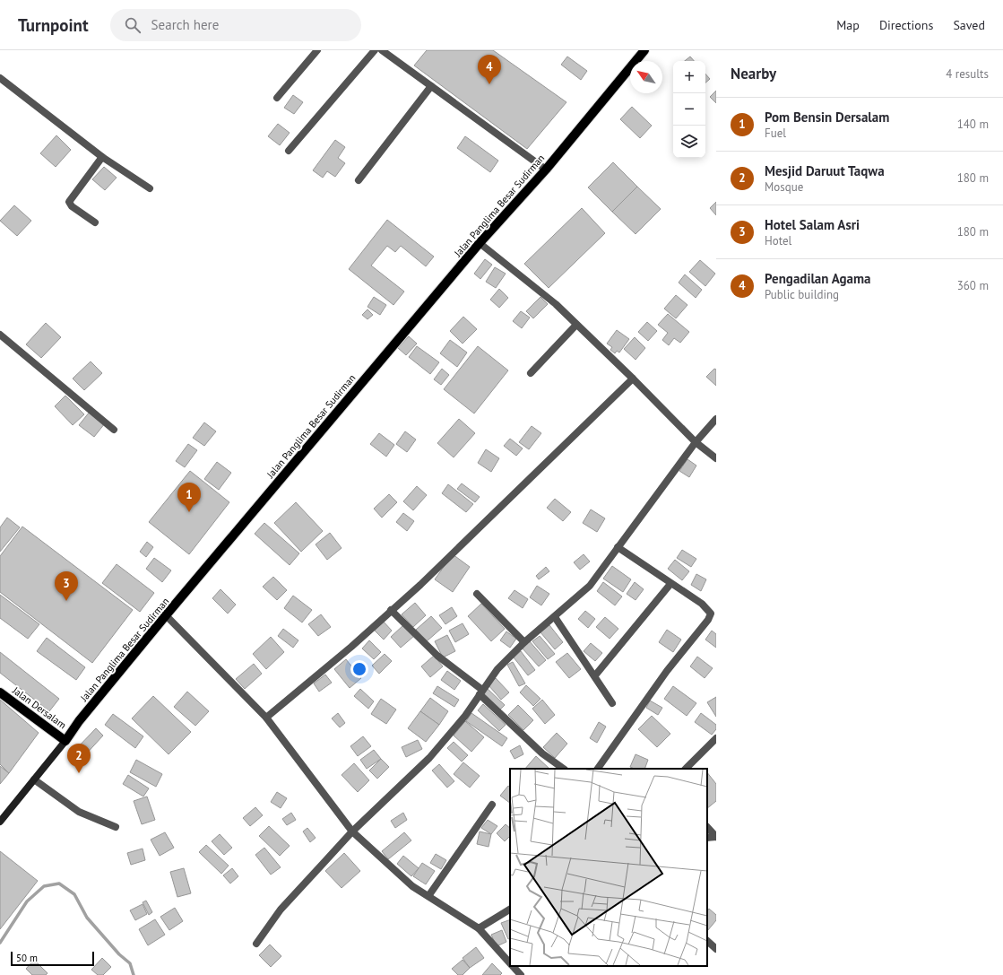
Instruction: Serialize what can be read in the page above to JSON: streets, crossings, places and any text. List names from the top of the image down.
{
  "streets": {
    "main road": ["Jalan Panglima Besar Sudirman", "Jalan Dersalam"]
  },
  "crossings": [
    ["Jalan Panglima Besar Sudirman", "Jalan Dersalam"]
  ],
  "scale_bar": "50 m",
  "north": "top left",
  "page": {
    "header": "Turnpoint",
    "search": "Search here",
    "nav": ["Map", "Directions", "Saved"],
    "heading": ["Nearby", "4 results"],
    "pins": [
      "4",
      "1",
      "3",
      "2"
    ],
    "map_buttons": ["+", "−"],
    "list": [
      {
        "mark": "1",
        "name": "Pom Bensin Dersalam",
        "note": "Fuel",
        "value": "140 m"
      },
      {
        "mark": "2",
        "name": "Mesjid Daruut Taqwa",
        "note": "Mosque",
        "value": "180 m"
      },
      {
        "mark": "3",
        "name": "Hotel Salam Asri",
        "note": "Hotel",
        "value": "180 m"
      },
      {
        "mark": "4",
        "name": "Pengadilan Agama",
        "note": "Public building",
        "value": "360 m"
      }
    ],
    "scale": "50 m"
  }
}
